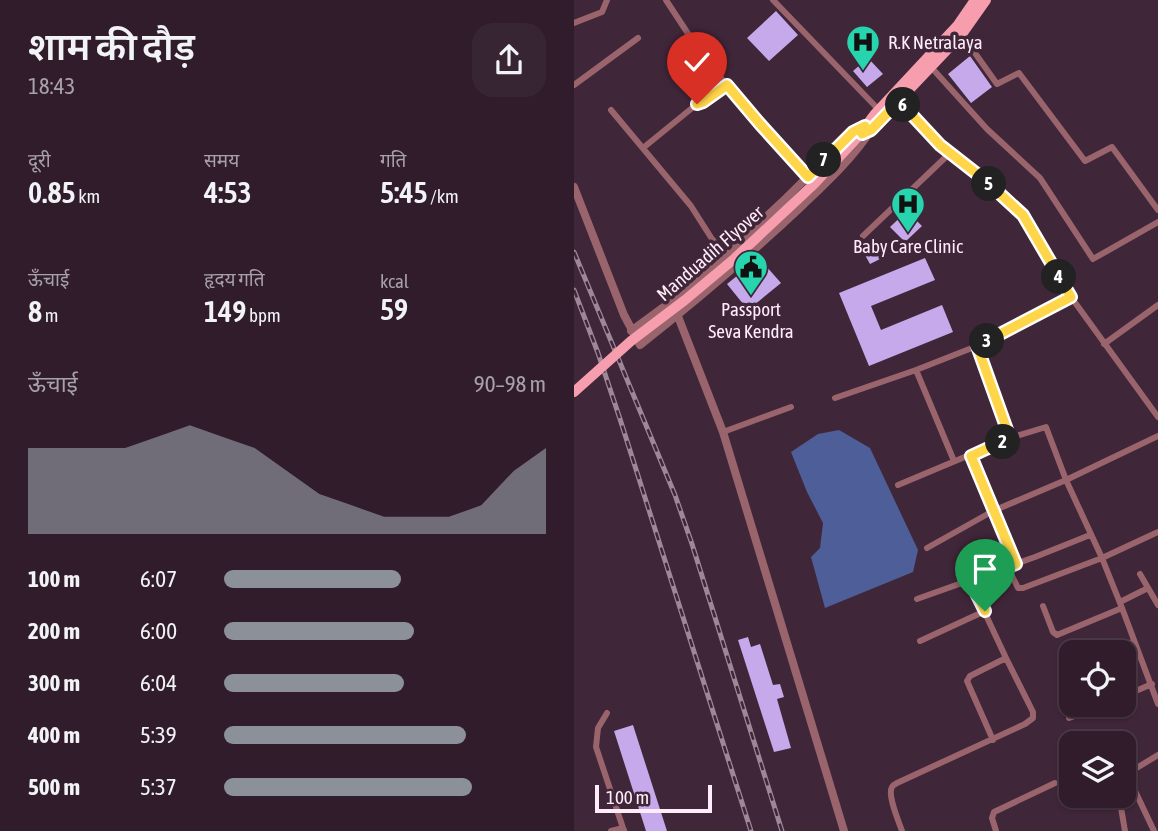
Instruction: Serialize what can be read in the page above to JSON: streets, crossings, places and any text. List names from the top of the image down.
{
  "streets": {
    "main road": ["Manduadih Flyover"]
  },
  "places": {
    "hospital": ["R.K Netralaya", "Baby Care Clinic"],
    "public building": ["Passport Seva Kendra"]
  },
  "scale_bar": "100 m",
  "page": {
    "heading": ["शाम की दौड़", "18:43"],
    "pins": [
      "6",
      "7",
      "5",
      "4",
      "3",
      "2"
    ],
    "stats": [
      ["दूरी", "0.85 km"],
      ["समय", "4:53"],
      ["गति", "5:45 /km"],
      ["ऊँचाई", "8 m"],
      ["हृदय गति", "149 bpm"],
      ["kcal", "59"]
    ],
    "chart": ["ऊँचाई", "90–98 m"],
    "list": [
      {
        "name": "100 m",
        "note": "6:07"
      },
      {
        "name": "200 m",
        "note": "6:00"
      },
      {
        "name": "300 m",
        "note": "6:04"
      },
      {
        "name": "400 m",
        "note": "5:39"
      },
      {
        "name": "500 m",
        "note": "5:37"
      }
    ],
    "scale": "100 m"
  }
}
